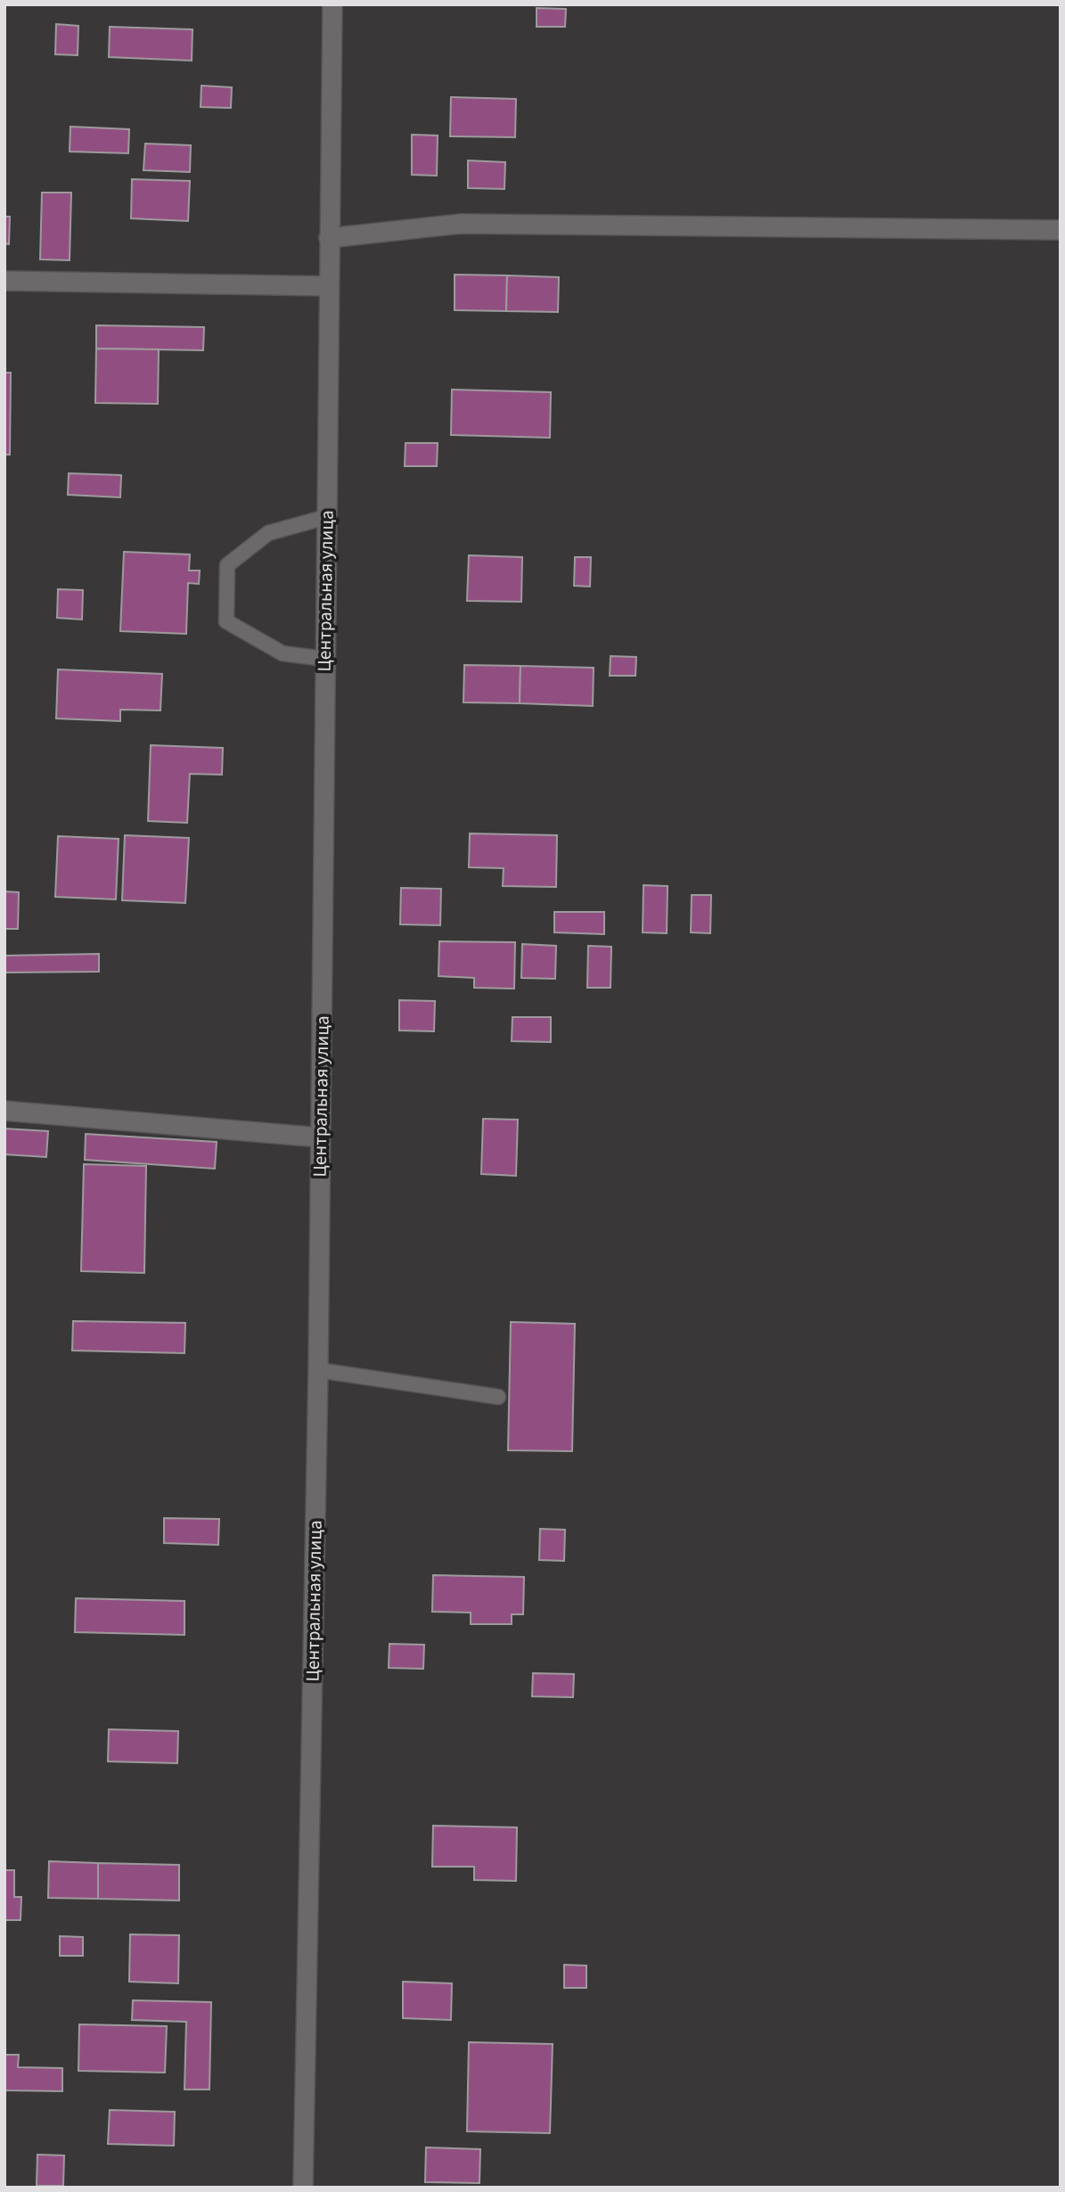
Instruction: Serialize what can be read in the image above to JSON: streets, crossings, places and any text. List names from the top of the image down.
{
  "streets": {
    "street": ["Центральная улица"]
  }
}
